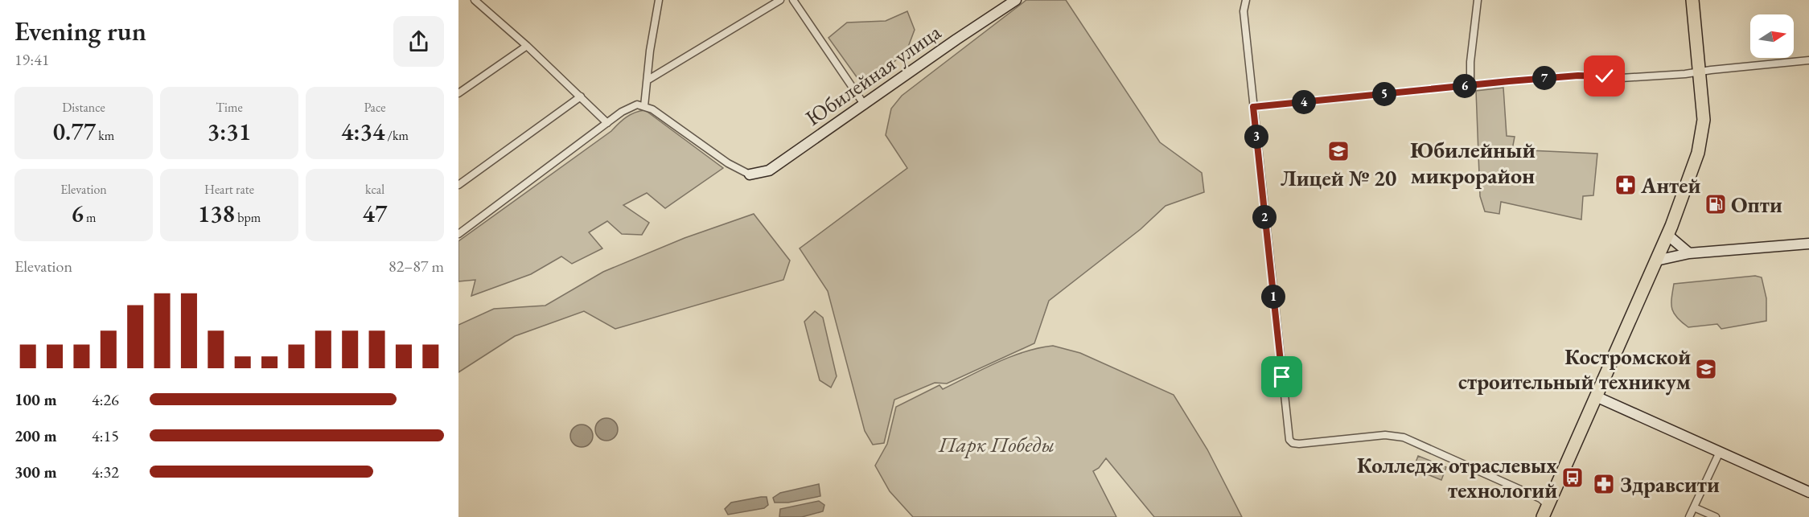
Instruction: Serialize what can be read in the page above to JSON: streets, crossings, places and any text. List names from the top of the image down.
{
  "streets": {
    "street": ["Юбилейная улица"]
  },
  "districts": ["Юбилейный микрорайон"],
  "parks": ["Парк Победы"],
  "places": {
    "school or university": ["Лицей № 20", "Костромской строительный техникум"],
    "pharmacy": ["Антей", "Здравсити"],
    "fuel station": ["Опти"],
    "bus stop": ["Колледж отраслевых технологий"]
  },
  "north": "right",
  "page": {
    "heading": ["Evening run", "19:41"],
    "pins": [
      "7",
      "6",
      "5",
      "4",
      "3",
      "2",
      "1"
    ],
    "stats": [
      ["Distance", "0.77 km"],
      ["Time", "3:31"],
      ["Pace", "4:34 /km"],
      ["Elevation", "6 m"],
      ["Heart rate", "138 bpm"],
      ["kcal", "47"]
    ],
    "chart": ["Elevation", "82–87 m"],
    "list": [
      {
        "name": "100 m",
        "note": "4:26"
      },
      {
        "name": "200 m",
        "note": "4:15"
      },
      {
        "name": "300 m",
        "note": "4:32"
      }
    ]
  }
}
